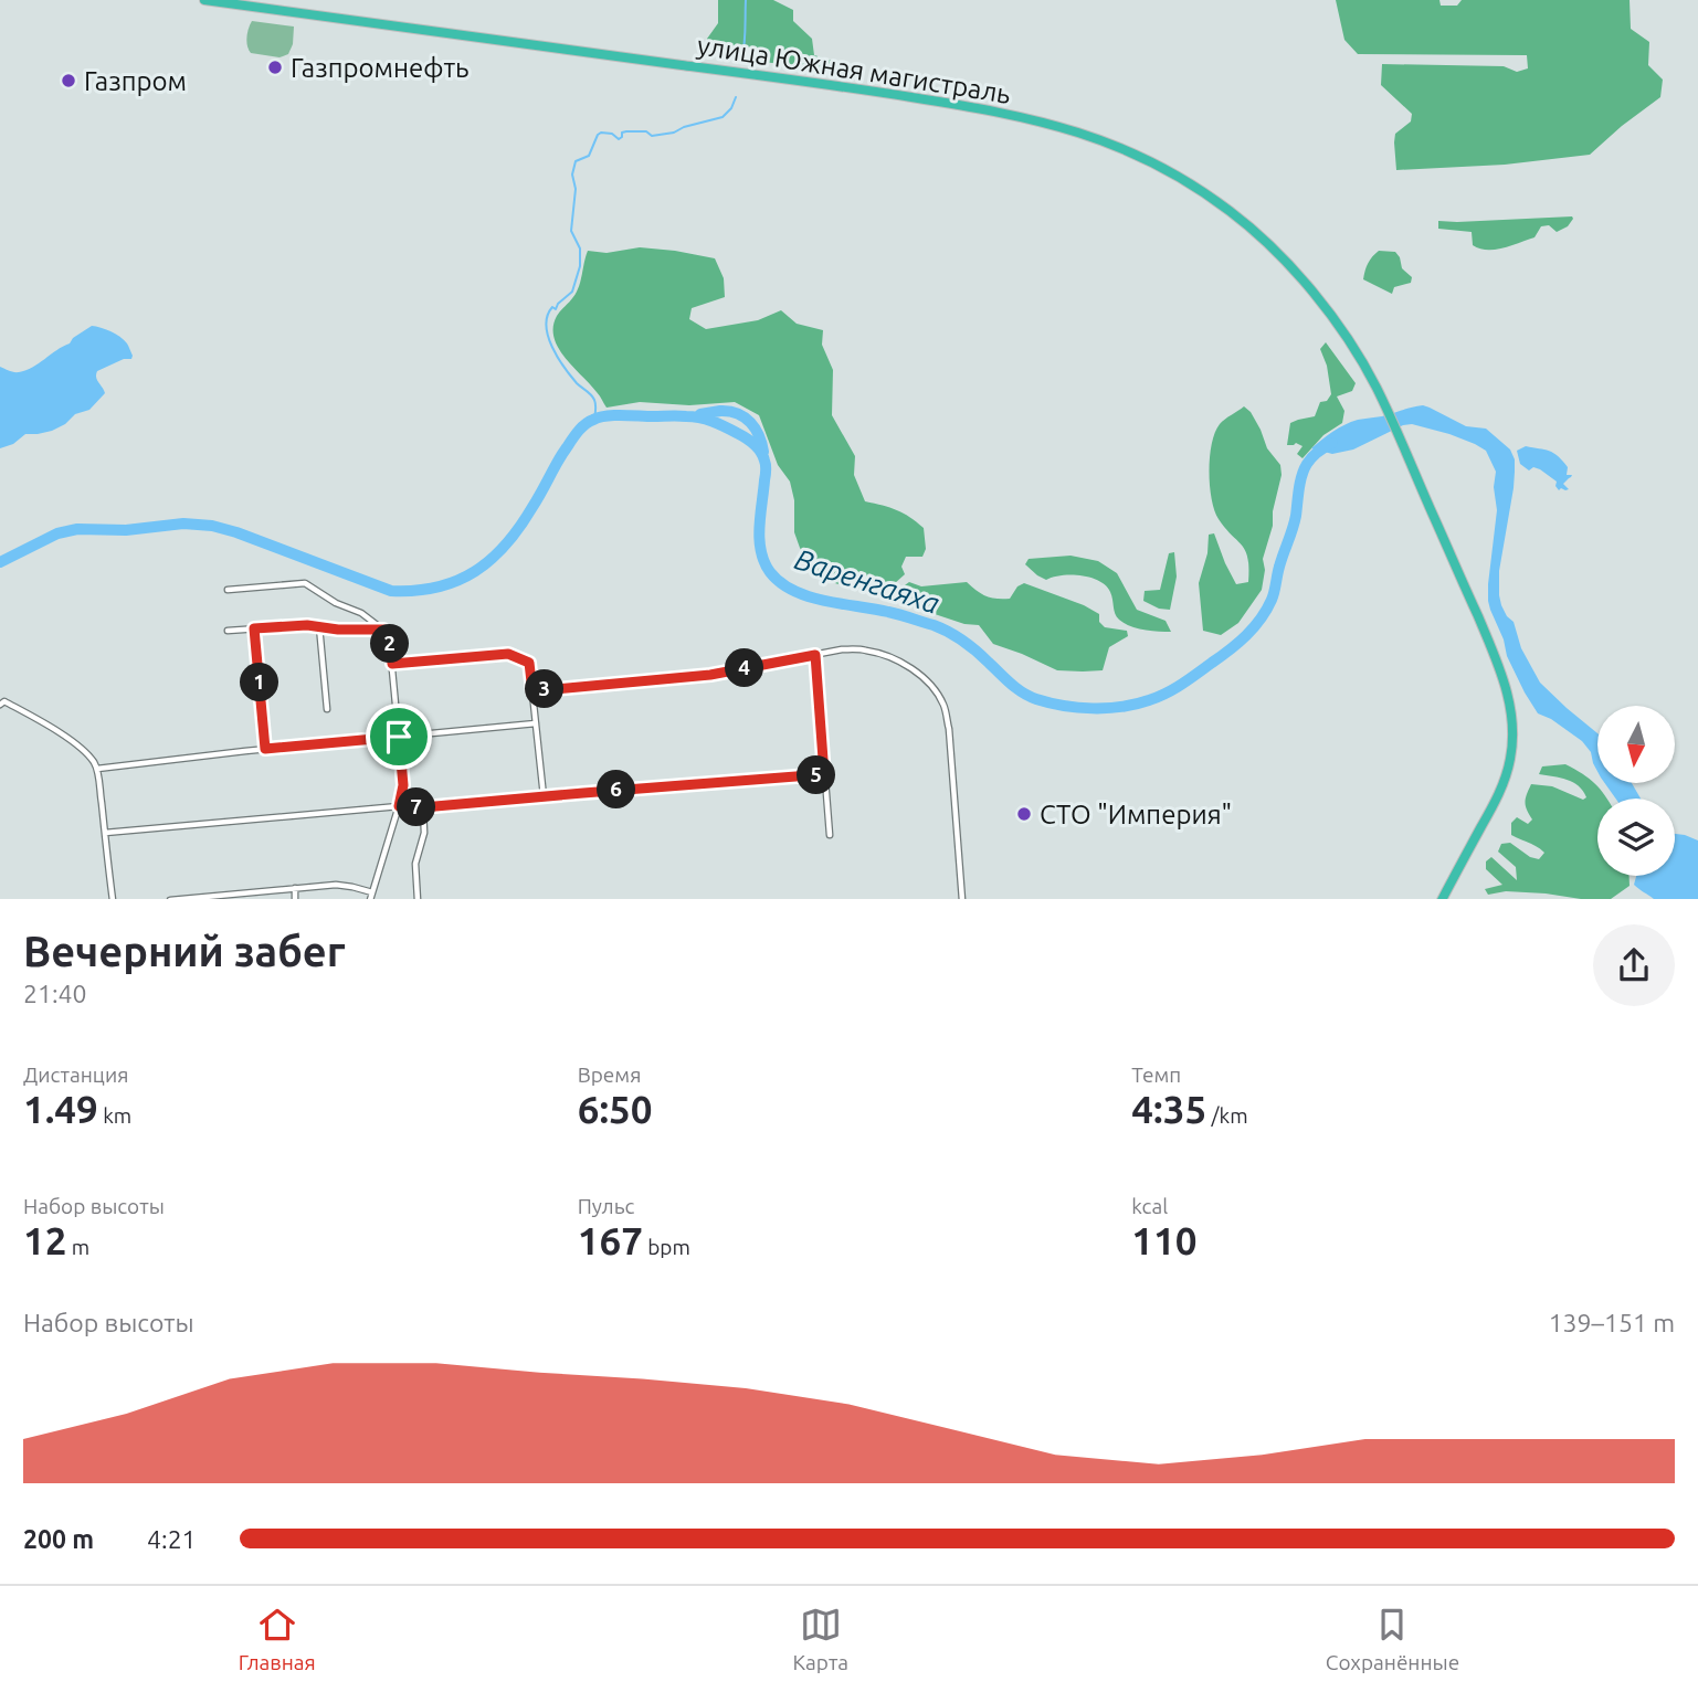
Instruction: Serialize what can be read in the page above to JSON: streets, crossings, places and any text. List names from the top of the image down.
{
  "streets": {
    "highway": ["улица Южная магистраль"]
  },
  "water": ["Варенгаяха"],
  "places": ["Газпромнефть", "Газпром", "СТО \"Империя\""],
  "north": "bottom",
  "page": {
    "pins": [
      "2",
      "4",
      "1",
      "3",
      "5",
      "6",
      "7"
    ],
    "heading": ["Вечерний забег", "21:40"],
    "stats": [
      ["Дистанция", "1.49 km"],
      ["Время", "6:50"],
      ["Темп", "4:35 /km"],
      ["Набор высоты", "12 m"],
      ["Пульс", "167 bpm"],
      ["kcal", "110"]
    ],
    "chart": ["Набор высоты", "139–151 m"],
    "list": [
      {
        "name": "200 m",
        "note": "4:21"
      }
    ],
    "tabs": ["Главная", "Карта", "Сохранённые"]
  }
}
